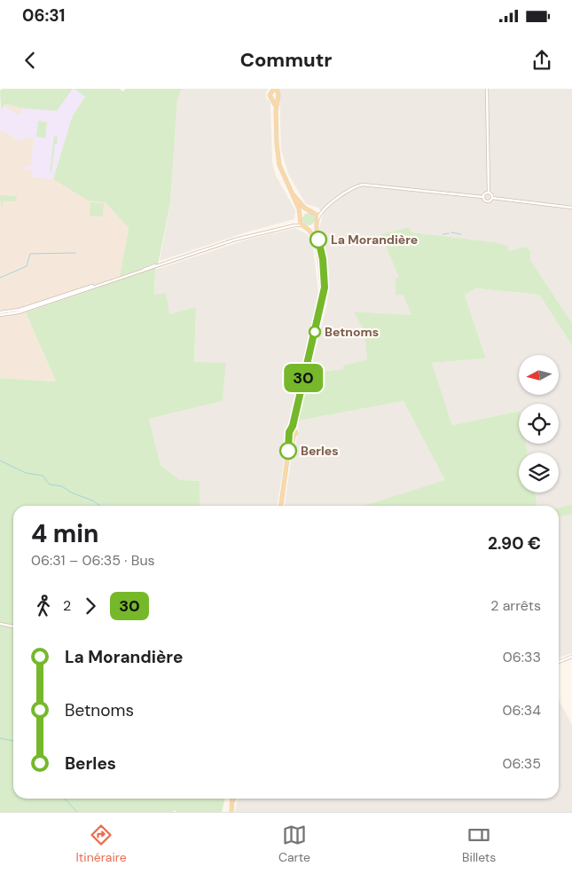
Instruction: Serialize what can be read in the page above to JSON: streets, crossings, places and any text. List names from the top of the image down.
{
  "places": ["La Morandière", "Betnoms", "Berles"],
  "lines": ["bus line 30"],
  "north": "left",
  "page": {
    "status": "06:31",
    "header": "Commutr",
    "on_map": "30",
    "heading": ["4 min", "06:31 – 06:35 · Bus", "2.90 €"],
    "legs": ["2", "30", "2 arrêts"],
    "list": [
      {
        "name": "La Morandière",
        "value": "06:33"
      },
      {
        "name": "Betnoms",
        "value": "06:34"
      },
      {
        "name": "Berles",
        "value": "06:35"
      }
    ],
    "tabs": ["Itinéraire", "Carte", "Billets"]
  }
}
